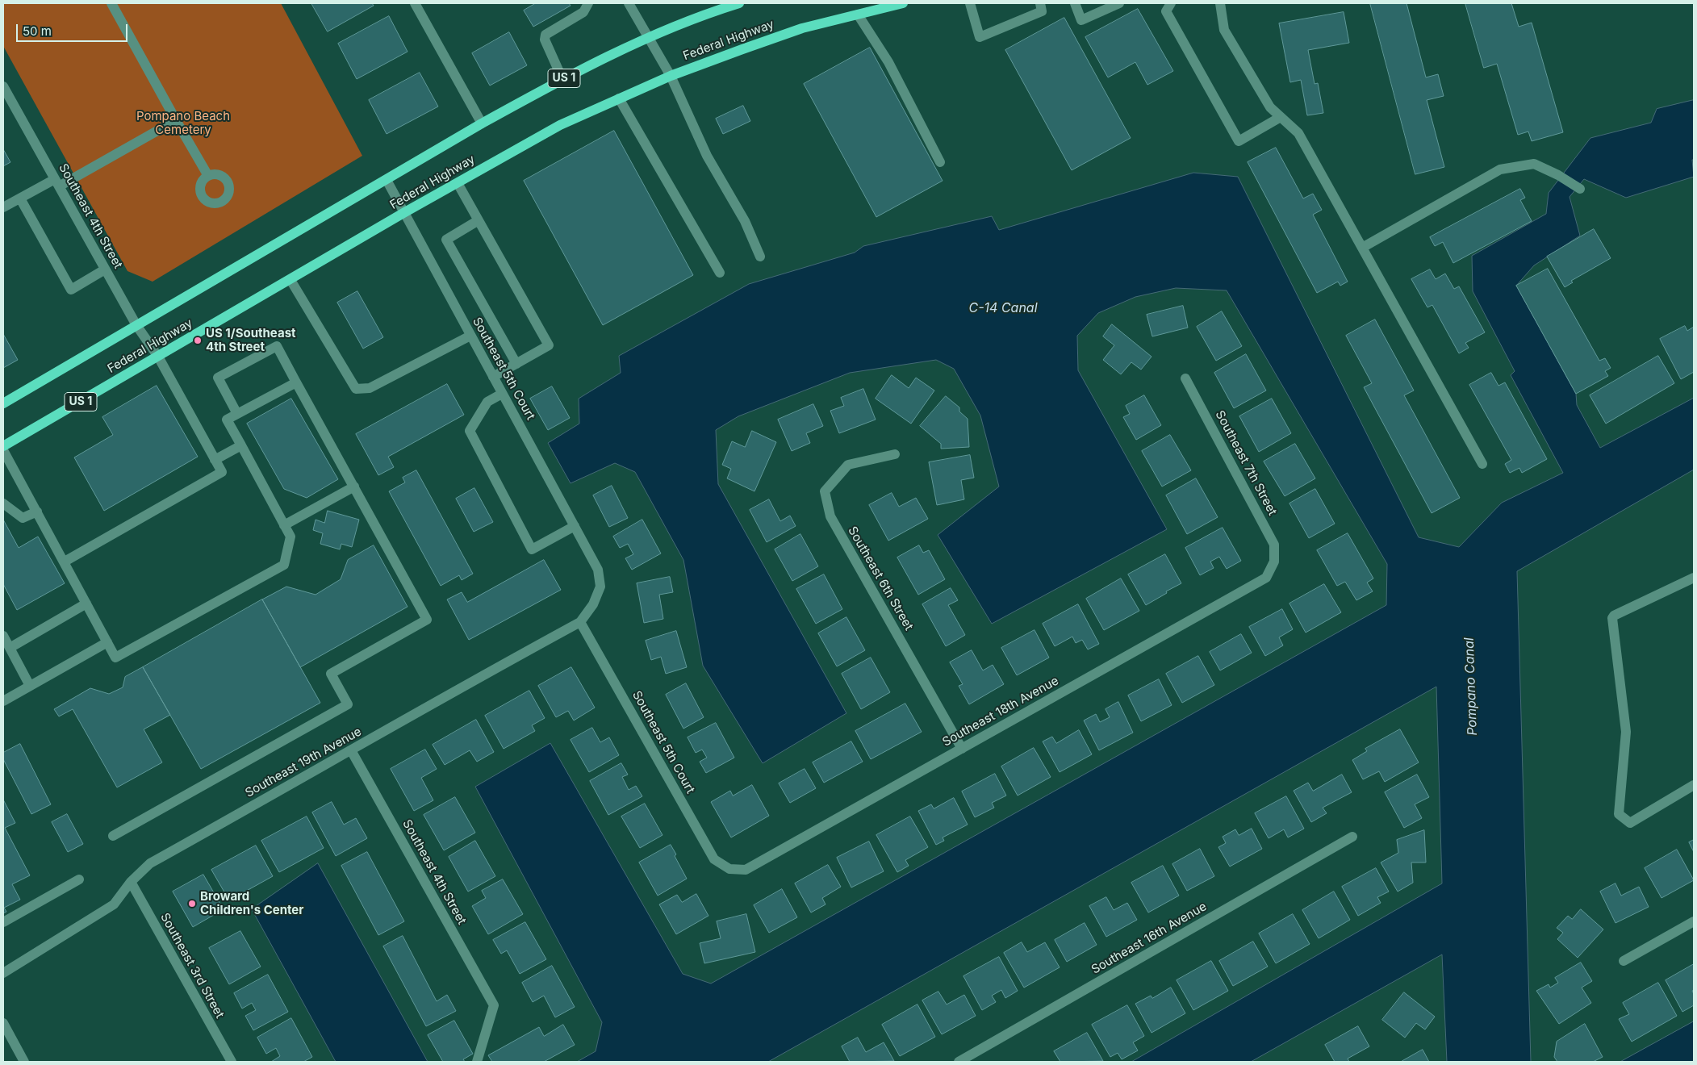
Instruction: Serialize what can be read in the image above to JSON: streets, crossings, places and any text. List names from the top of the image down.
{
  "streets": {
    "main road": ["Federal Highway", "US 1"],
    "street": [
      "Southeast 4th Street",
      "Southeast 5th Court",
      "Southeast 7th Street",
      "Southeast 6th Street",
      "Southeast 18th Avenue",
      "Southeast 19th Avenue",
      "Southeast 16th Avenue",
      "Southeast 3rd Street"
    ]
  },
  "crossings": [
    ["Federal Highway", "Southeast 4th Street"],
    ["Federal Highway", "Southeast 5th Court"],
    ["Southeast 4th Street", "Southeast 19th Avenue"],
    ["Southeast 5th Court", "Southeast 18th Avenue"],
    ["Southeast 5th Court", "Southeast 19th Avenue"],
    ["Southeast 7th Street", "Southeast 18th Avenue"],
    ["Southeast 6th Street", "Southeast 18th Avenue"],
    ["Southeast 19th Avenue", "Southeast 3rd Street"]
  ],
  "water": ["C-14 Canal", "Pompano Canal"],
  "parks": ["Pompano Beach Cemetery"],
  "places": ["US 1/Southeast 4th Street", "Broward Children's Center"],
  "scale_bar": "50 m"
}
